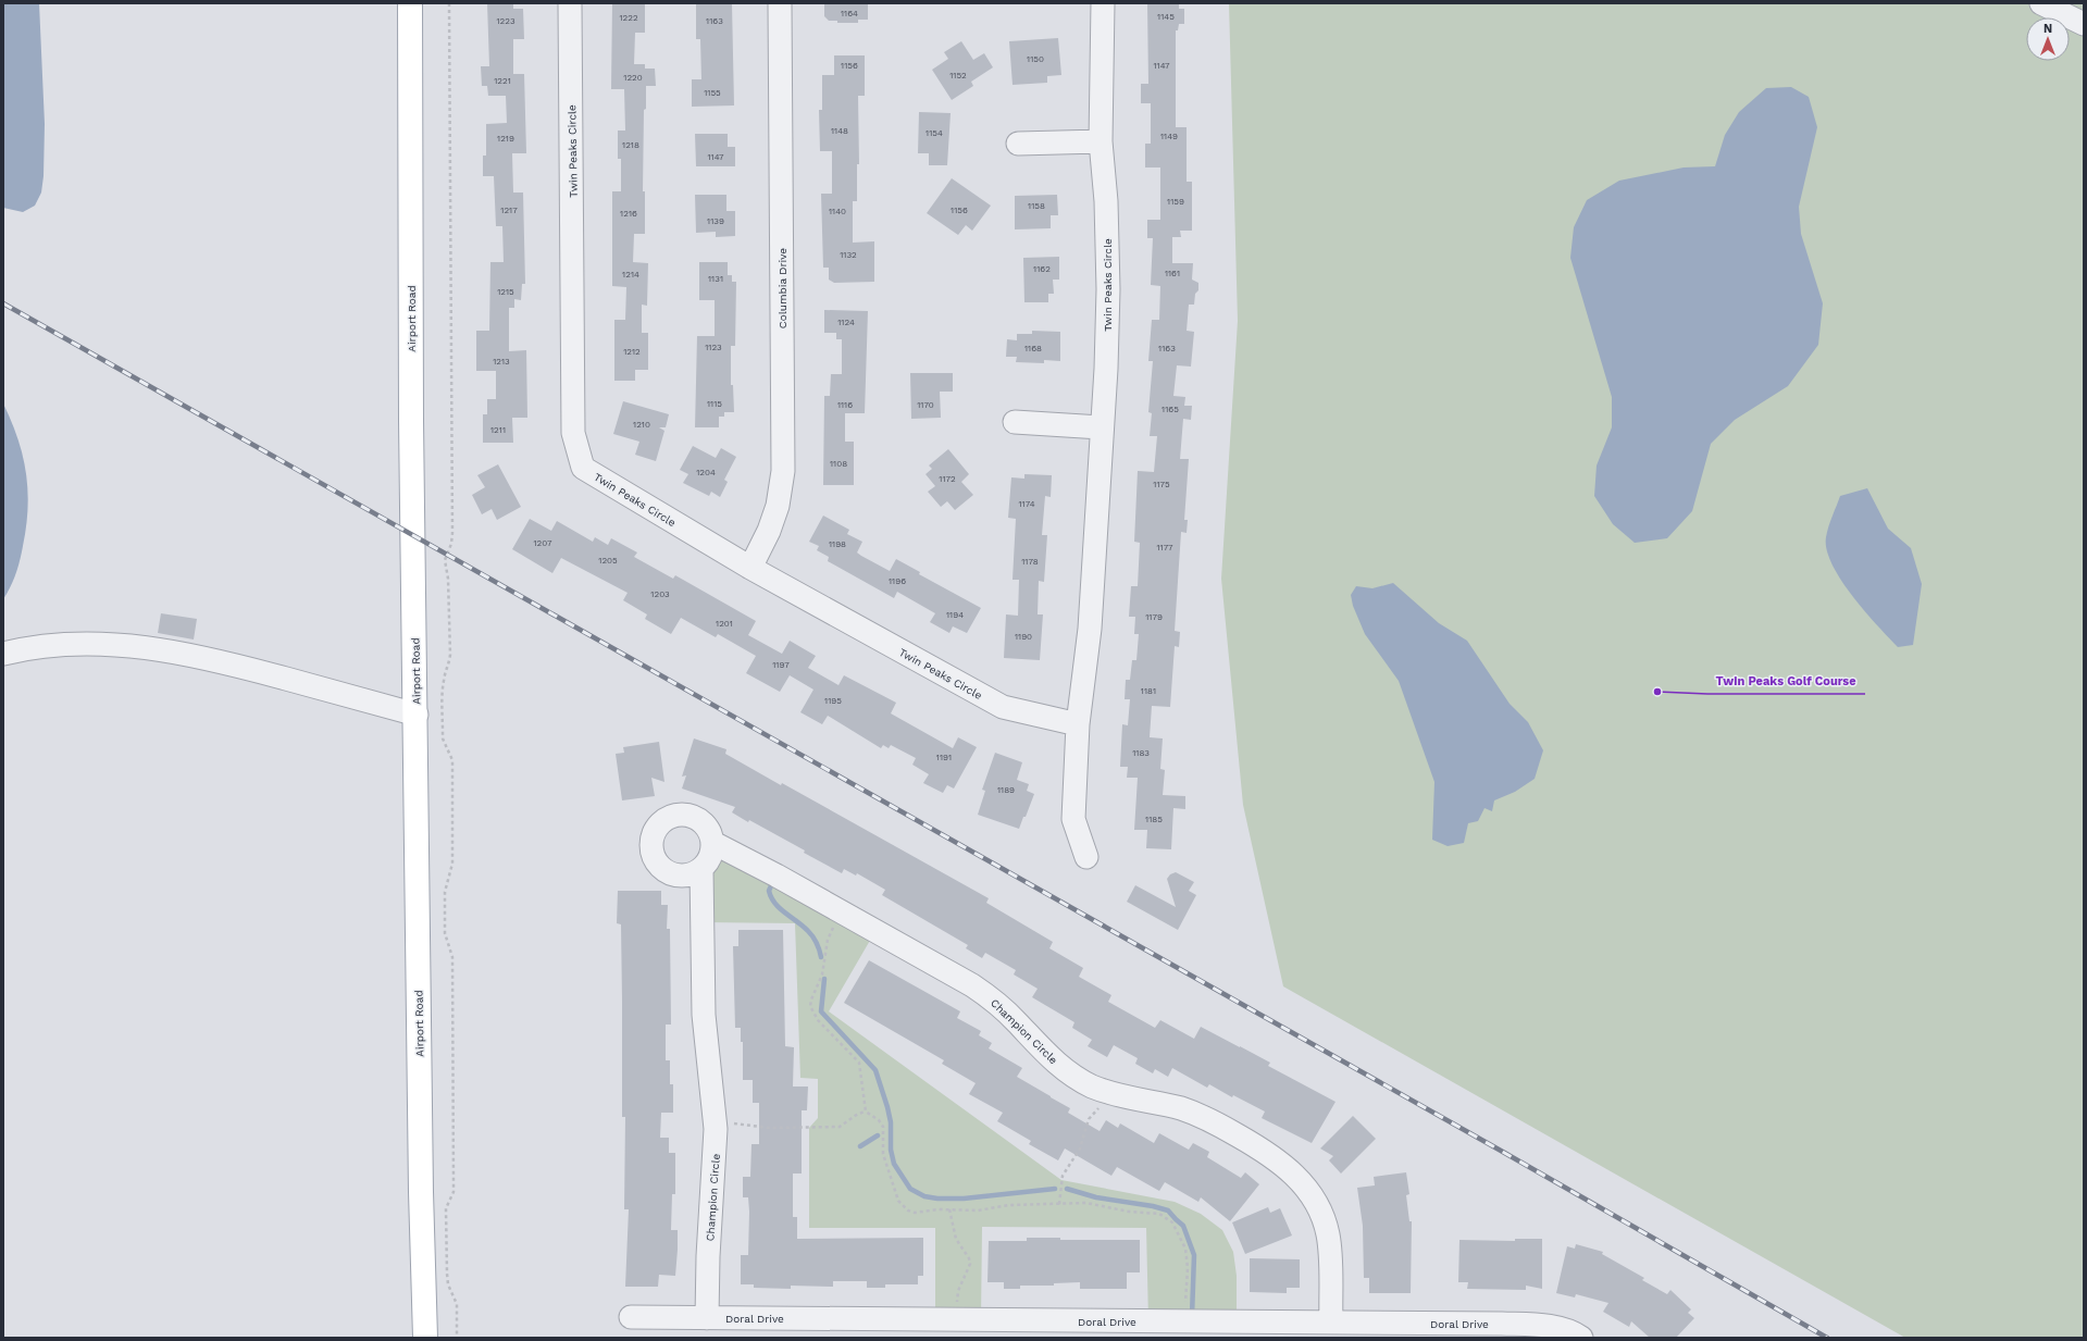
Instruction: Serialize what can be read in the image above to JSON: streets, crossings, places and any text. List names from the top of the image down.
{
  "streets": {
    "main road": ["Airport Road"],
    "street": [
      "Twin Peaks Circle",
      "Columbia Drive",
      "Champion Circle",
      "Doral Drive"
    ]
  },
  "crossings": [
    ["Twin Peaks Circle", "Columbia Drive"],
    ["Champion Circle", "Doral Drive"]
  ],
  "places": ["Twin Peaks Golf Course"],
  "house_numbers": [
    "1164",
    "1145",
    "1222",
    "1223",
    "1163",
    "1150",
    "1156",
    "1147",
    "1152",
    "1220",
    "1221",
    "1155",
    "1148",
    "1154",
    "1149",
    "1219",
    "1218",
    "1147",
    "1159",
    "1158",
    "1217",
    "1156",
    "1140",
    "1216",
    "1139",
    "1132",
    "1162",
    "1161",
    "1214",
    "1131",
    "1215",
    "1124",
    "1123",
    "1168",
    "1163",
    "1212",
    "1213",
    "1115",
    "1116",
    "1170",
    "1165",
    "1210",
    "1211",
    "1108",
    "1204",
    "1172",
    "1175",
    "1174",
    "1207",
    "1198",
    "1177",
    "1205",
    "1178",
    "1196",
    "1203",
    "1194",
    "1179",
    "1201",
    "1190",
    "1197",
    "1181",
    "1195",
    "1183",
    "1191",
    "1189",
    "1185"
  ],
  "north": "top"
}
